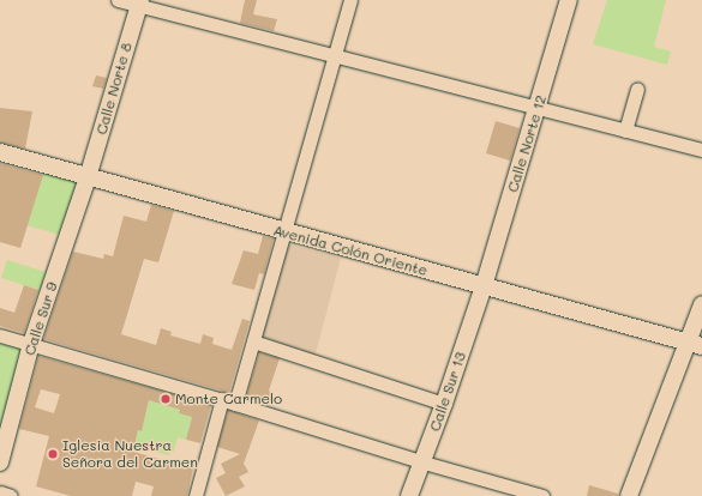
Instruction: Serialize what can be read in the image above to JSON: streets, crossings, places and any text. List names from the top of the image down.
{
  "streets": {
    "street": [
      "Calle Norte 8",
      "Calle Norte 12",
      "Avenida Colón Oriente",
      "Calle Sur 9",
      "Calle Sur 13"
    ]
  },
  "crossings": [
    ["Calle Norte 8", "Avenida Colón Oriente"],
    ["Calle Norte 8", "Calle Sur 9"],
    ["Calle Norte 12", "Avenida Colón Oriente"],
    ["Calle Norte 12", "Calle Sur 13"],
    ["Avenida Colón Oriente", "Calle Sur 9"],
    ["Avenida Colón Oriente", "Calle Sur 13"]
  ],
  "places": ["Monte Carmelo", "Iglesia Nuestra Señora del Carmen"]
}
